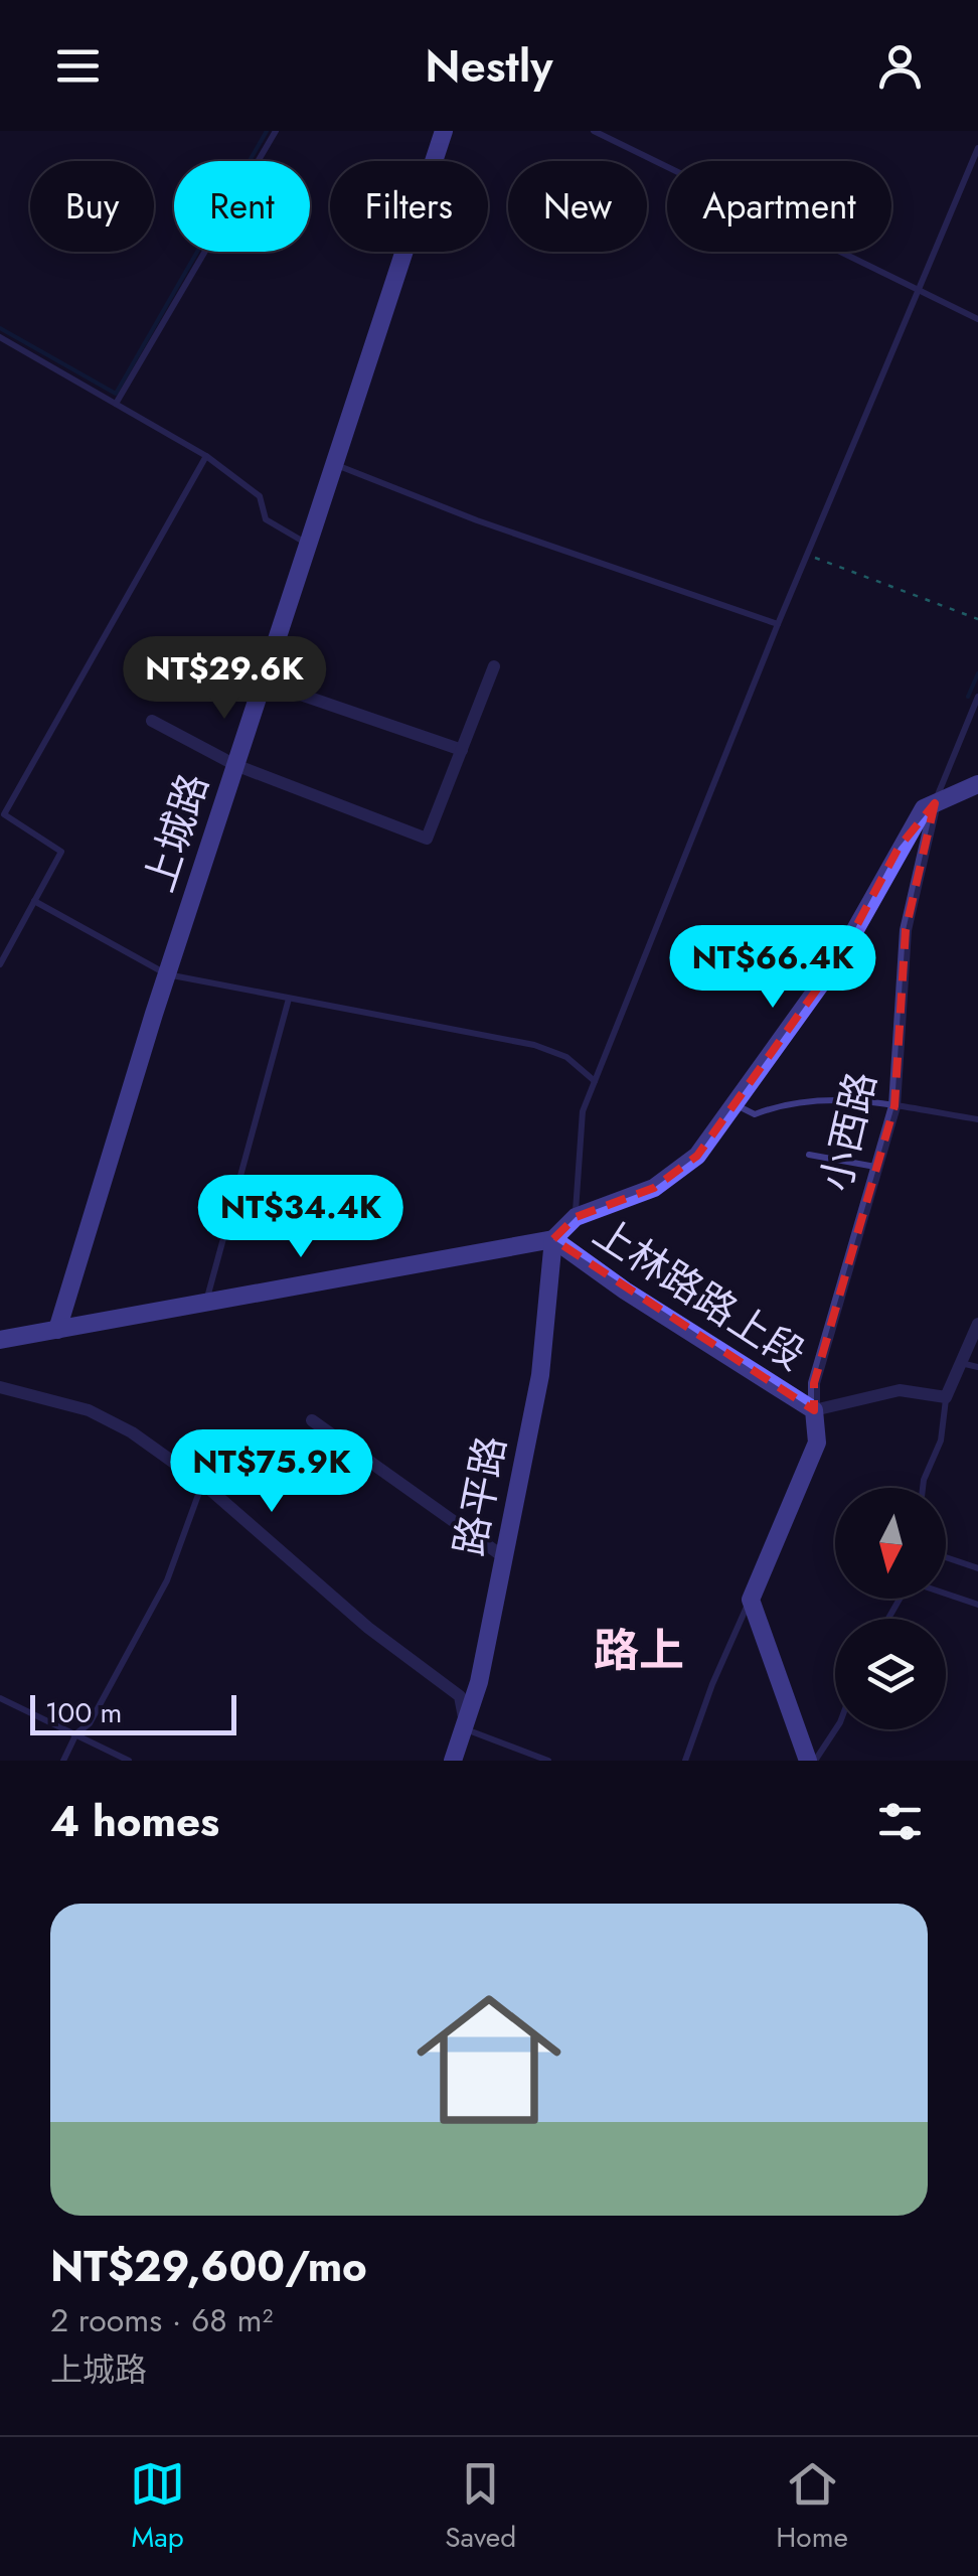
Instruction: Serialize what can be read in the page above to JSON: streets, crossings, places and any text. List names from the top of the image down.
{
  "streets": {
    "street": [
      "上城路",
      "小西路",
      "上林路路上段",
      "路平路"
    ]
  },
  "crossings": [
    ["上城路", "上林路路上段"],
    ["小西路", "上林路路上段"],
    ["上林路路上段", "路平路"]
  ],
  "districts": ["路上"],
  "scale_bar": "100 m",
  "north": "bottom",
  "page": {
    "header": "Nestly",
    "chip": [
      "Buy",
      "Rent",
      "Filters",
      "New",
      "Apartment"
    ],
    "price": [
      "NT$29.6K",
      "NT$66.4K",
      "NT$34.4K",
      "NT$75.9K"
    ],
    "scale": "100 m",
    "heading": "4 homes",
    "list": [
      {
        "name": "NT$29,600/mo",
        "note": "2 rooms · 68 m² · 上城路"
      }
    ],
    "tabs": ["Map", "Saved", "Home"]
  }
}
